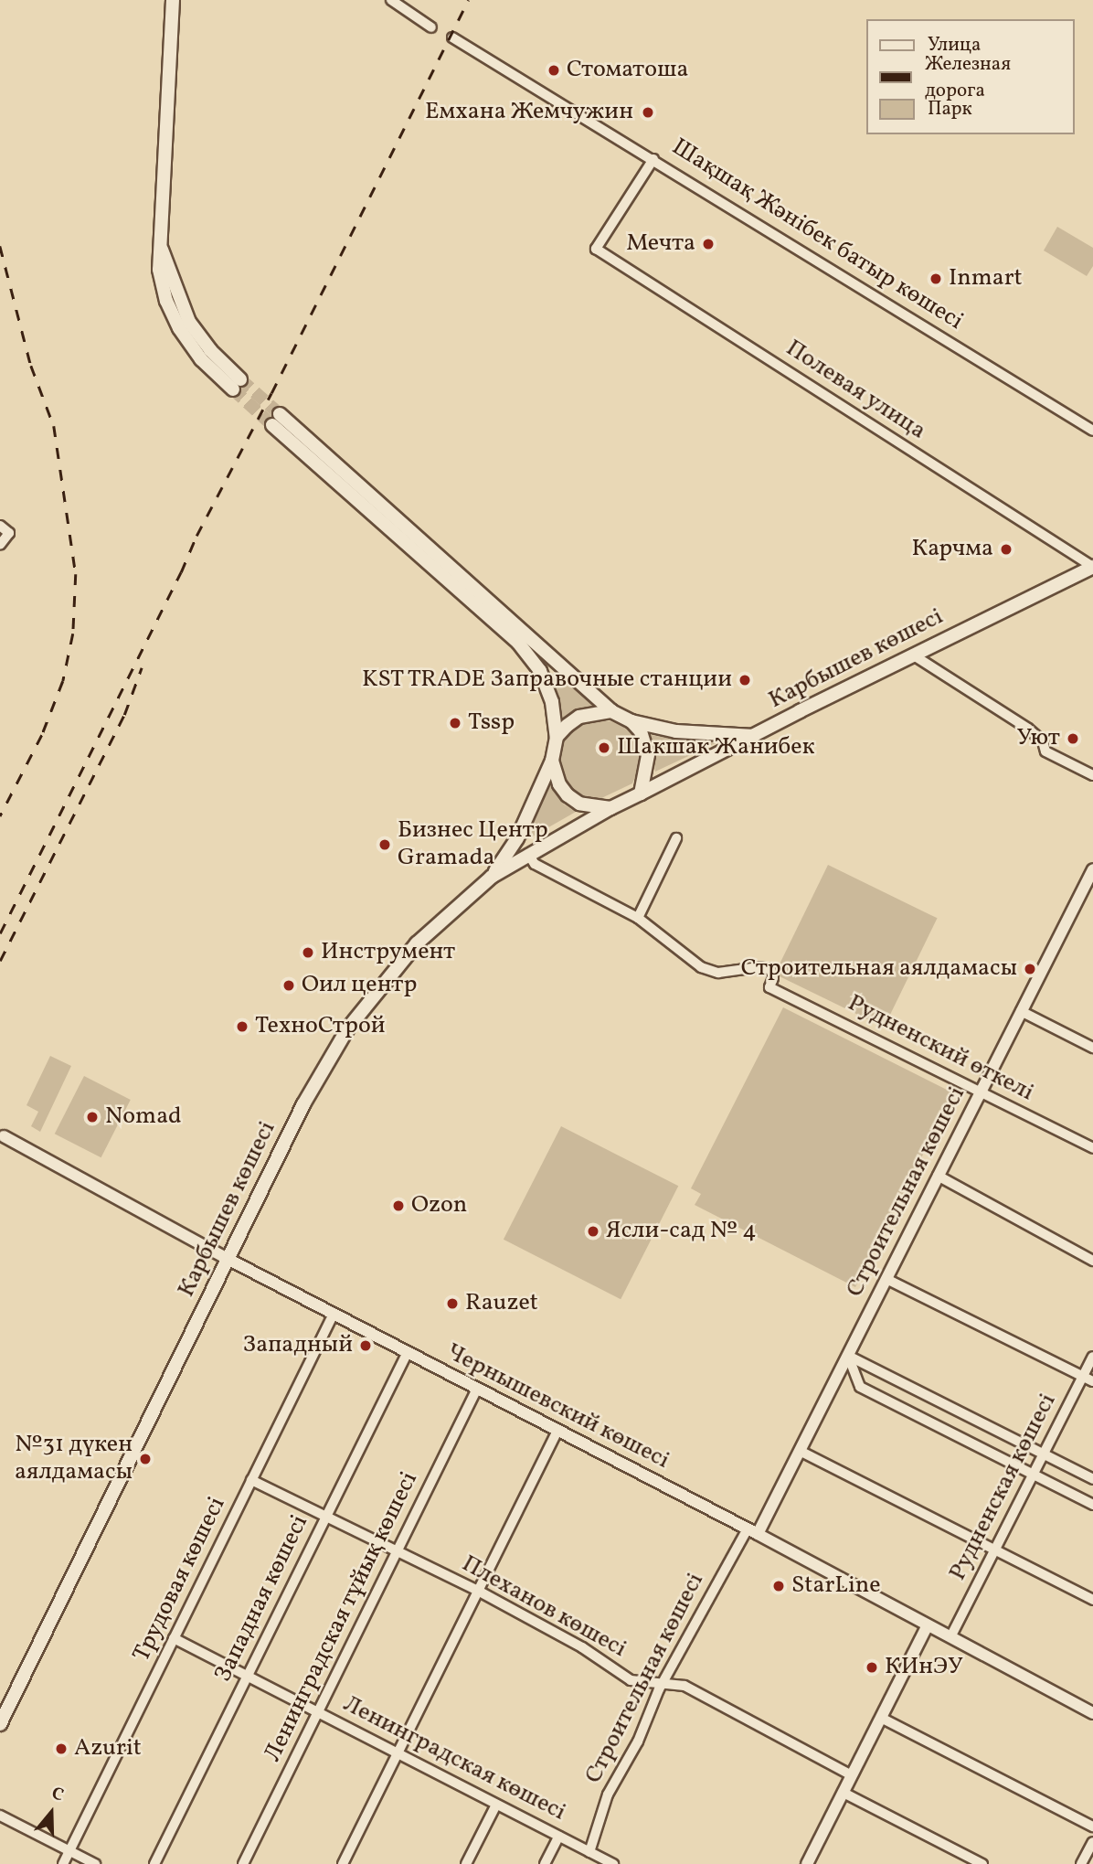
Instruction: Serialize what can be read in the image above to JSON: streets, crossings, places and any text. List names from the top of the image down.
{
  "streets": {
    "main road": ["Карбышев көшесі"],
    "street": [
      "Шақшақ Жәнібек батыр көшесі",
      "Полевая улица",
      "Рудненский өткелі",
      "Строительная көшесі",
      "Чернышевский көшесі",
      "Рудненская көшесі",
      "Трудовая көшесі",
      "Западная көшесі",
      "Плеханов көшесі",
      "Ленинградская тұйық көшесі",
      "Ленинградская көшесі"
    ]
  },
  "crossings": [
    ["Шақшақ Жәнібек батыр көшесі", "Полевая улица"],
    ["Полевая улица", "Карбышев көшесі"],
    ["Карбышев көшесі", "Чернышевский көшесі"],
    ["Рудненский өткелі", "Строительная көшесі"],
    ["Строительная көшесі", "Чернышевский көшесі"],
    ["Строительная көшесі", "Плеханов көшесі"],
    ["Строительная көшесі", "Ленинградская көшесі"],
    ["Чернышевский көшесі", "Рудненская көшесі"],
    ["Чернышевский көшесі", "Трудовая көшесі"],
    ["Чернышевский көшесі", "Западная көшесі"],
    ["Чернышевский көшесі", "Ленинградская тұйық көшесі"],
    ["Трудовая көшесі", "Плеханов көшесі"],
    ["Трудовая көшесі", "Ленинградская көшесі"],
    ["Западная көшесі", "Плеханов көшесі"],
    ["Западная көшесі", "Ленинградская көшесі"],
    ["Плеханов көшесі", "Ленинградская тұйық көшесі"],
    ["Ленинградская тұйық көшесі", "Ленинградская көшесі"]
  ],
  "places": [
    "Стоматоша",
    "Емхана Жемчужин",
    "Мечта",
    "Inmart",
    "Карчма",
    "KST TRADE Заправочные станции",
    "Tssp",
    "Уют",
    "Шакшак Жанибек",
    "Бизнес Центр Gramada",
    "Инструмент",
    "Строительная аялдамасы",
    "Оил центр",
    "ТехноСтрой",
    "Nomad",
    "Ozon",
    "Ясли-сад № 4",
    "Rauzet",
    "Западный",
    "№31 дүкен аялдамасы",
    "StarLine",
    "КИнЭУ",
    "Azurit"
  ],
  "legend": ["Улица", "Железная дорога", "Парк"],
  "north": "top"
}
